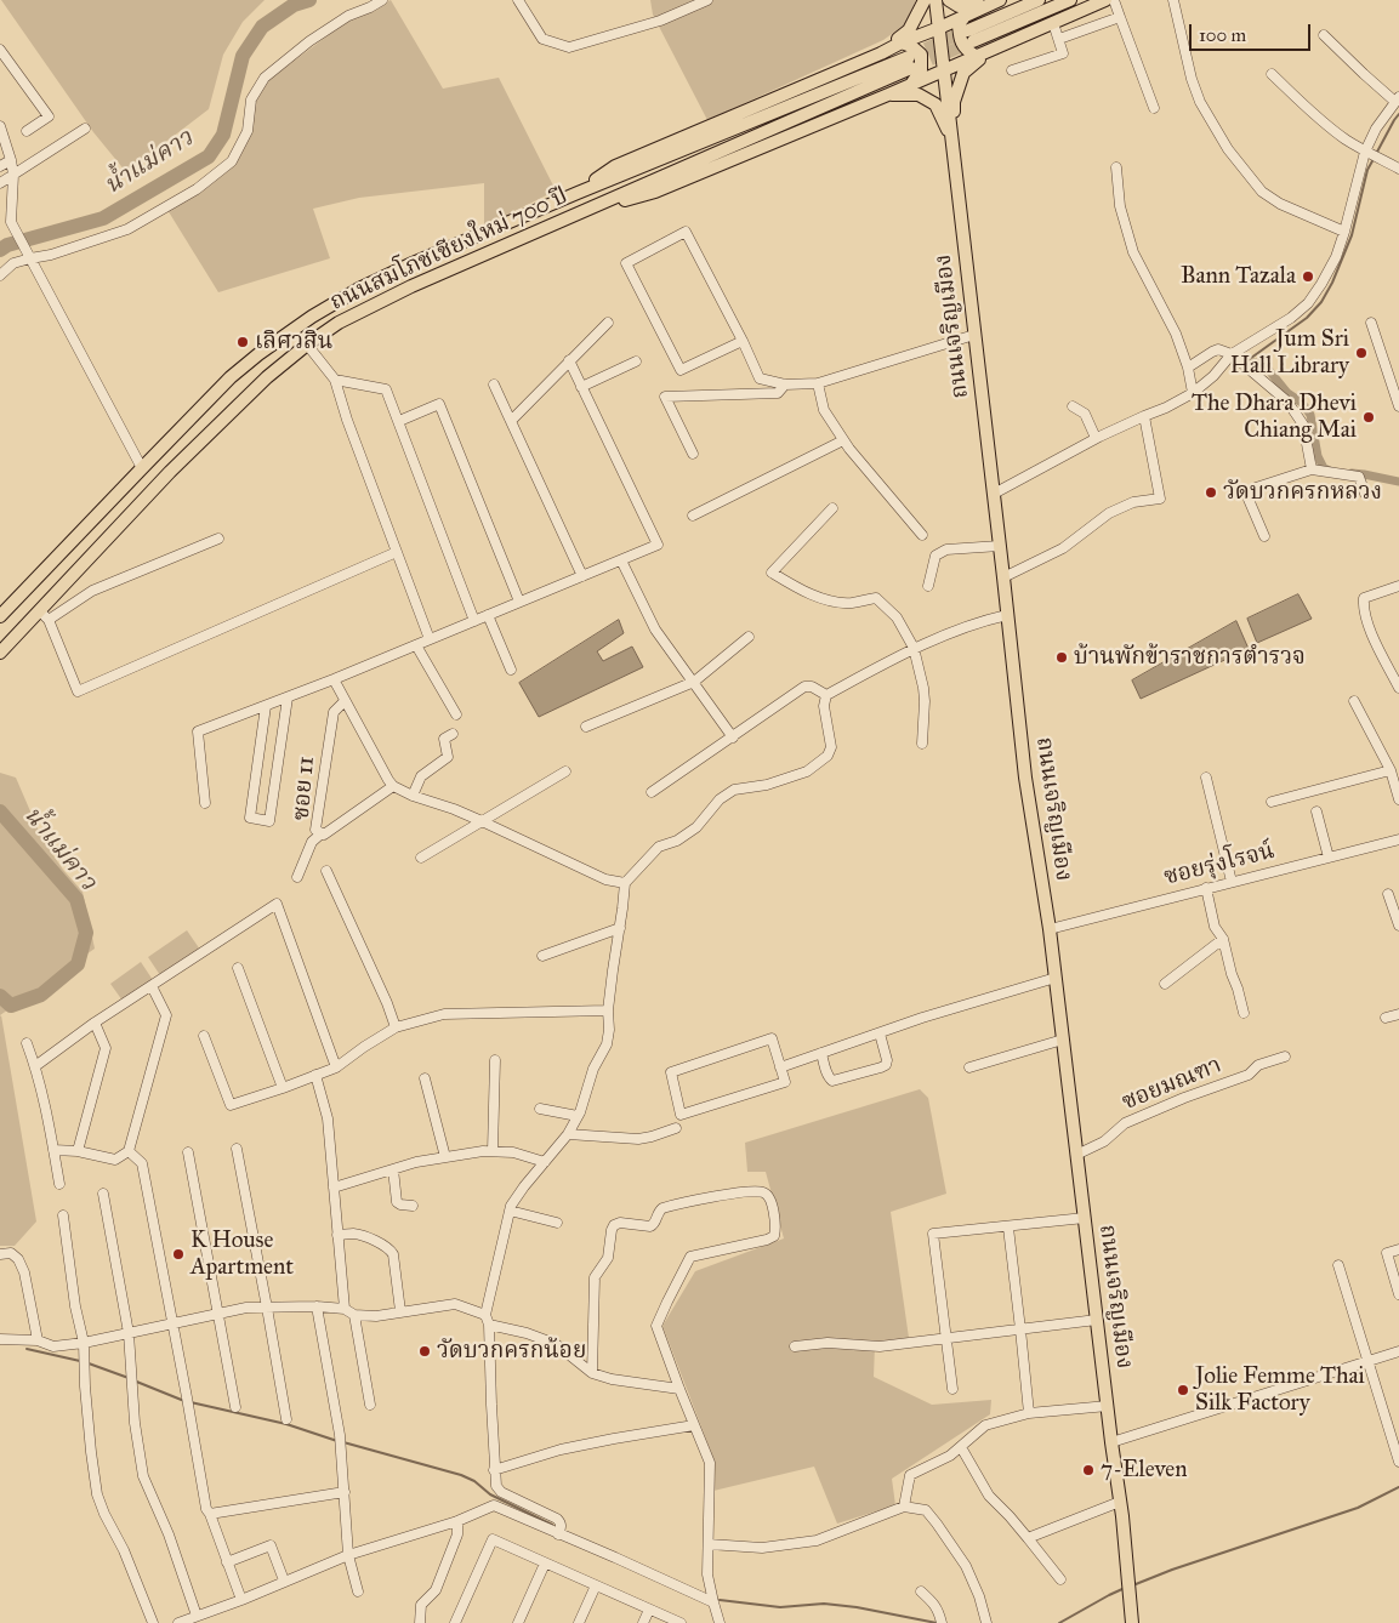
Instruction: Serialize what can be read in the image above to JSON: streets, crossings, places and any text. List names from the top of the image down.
{
  "streets": {
    "main road": ["ถนนสมโภชเชียงใหม่ 700 ปี", "ถนนเจริญเมือง"],
    "street": ["ซอย 11", "ซอยรุ่งโรจน์", "ซอยมณฑา"]
  },
  "crossings": [
    ["ถนนเจริญเมือง", "ซอยรุ่งโรจน์"],
    ["ถนนเจริญเมือง", "ซอยมณฑา"]
  ],
  "water": ["น้ำแม่คาว"],
  "places": [
    "Bann Tazala",
    "เลิศวสิน",
    "Jum Sri Hall Library",
    "The Dhara Dhevi Chiang Mai",
    "วัดบวกครกหลวง",
    "บ้านพักข้าราชการตำรวจ",
    "K House Apartment",
    "วัดบวกครกน้อย",
    "Jolie Femme Thai Silk Factory",
    "7-Eleven"
  ],
  "scale_bar": "100 m"
}
